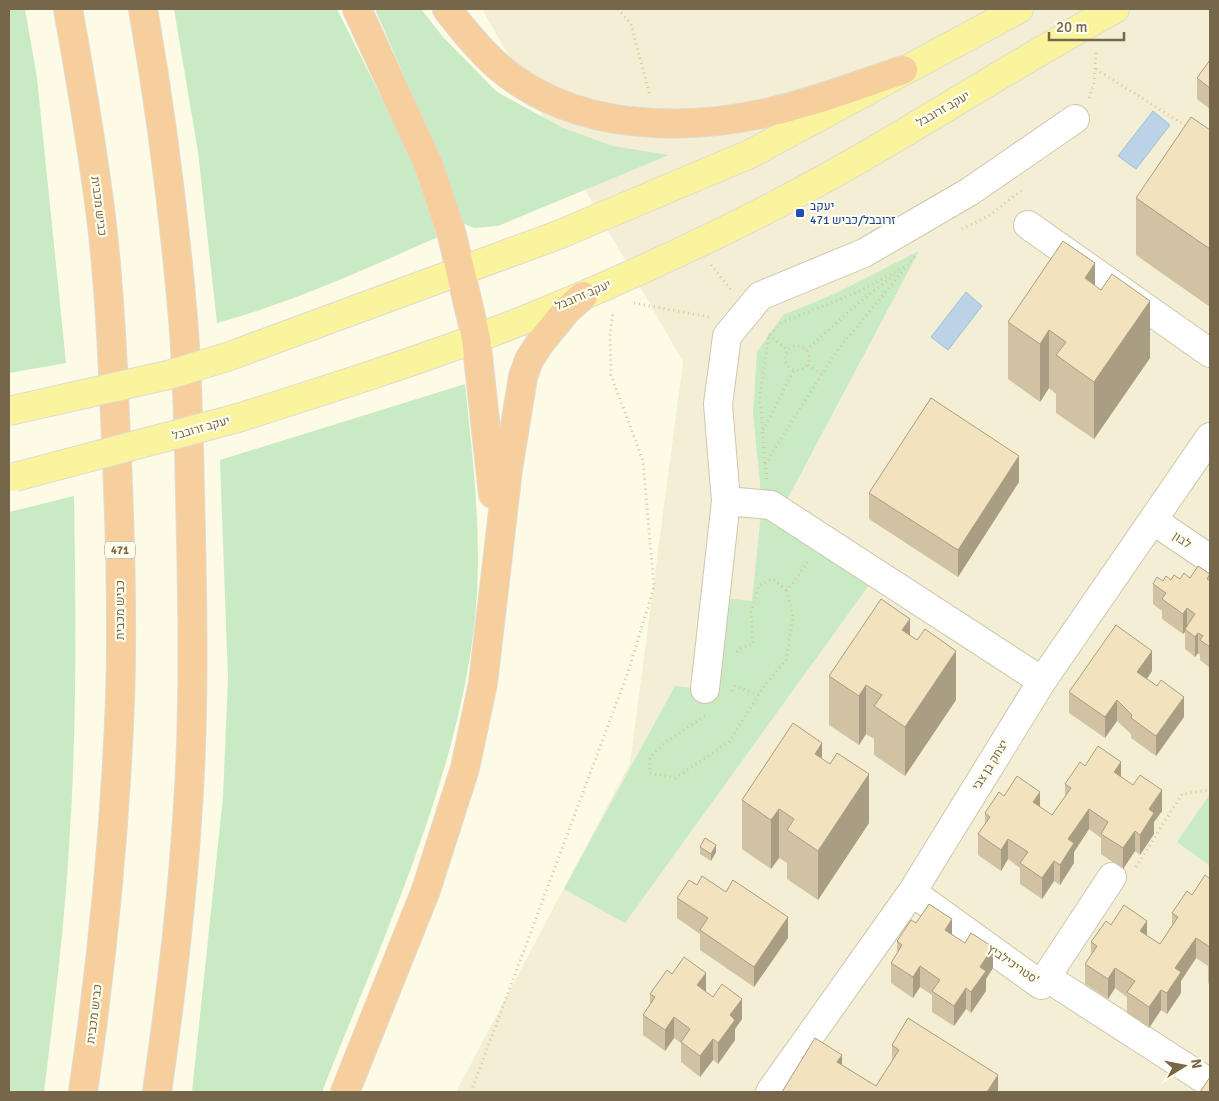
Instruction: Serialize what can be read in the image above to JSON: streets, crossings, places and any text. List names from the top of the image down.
{
  "streets": {
    "highway": ["כביש מכבית", "471"],
    "main road": ["יעקב זרובבל"],
    "street": ["לבון", "יצחק בן צבי", "סטריכילביץ'"]
  },
  "crossings": [
    ["לבון", "יצחק בן צבי"],
    ["יצחק בן צבי", "סטריכילביץ'"]
  ],
  "places": {
    "transit": ["יעקב זרובבל/כביש 471"]
  },
  "scale_bar": "20 m",
  "north": "right"
}
